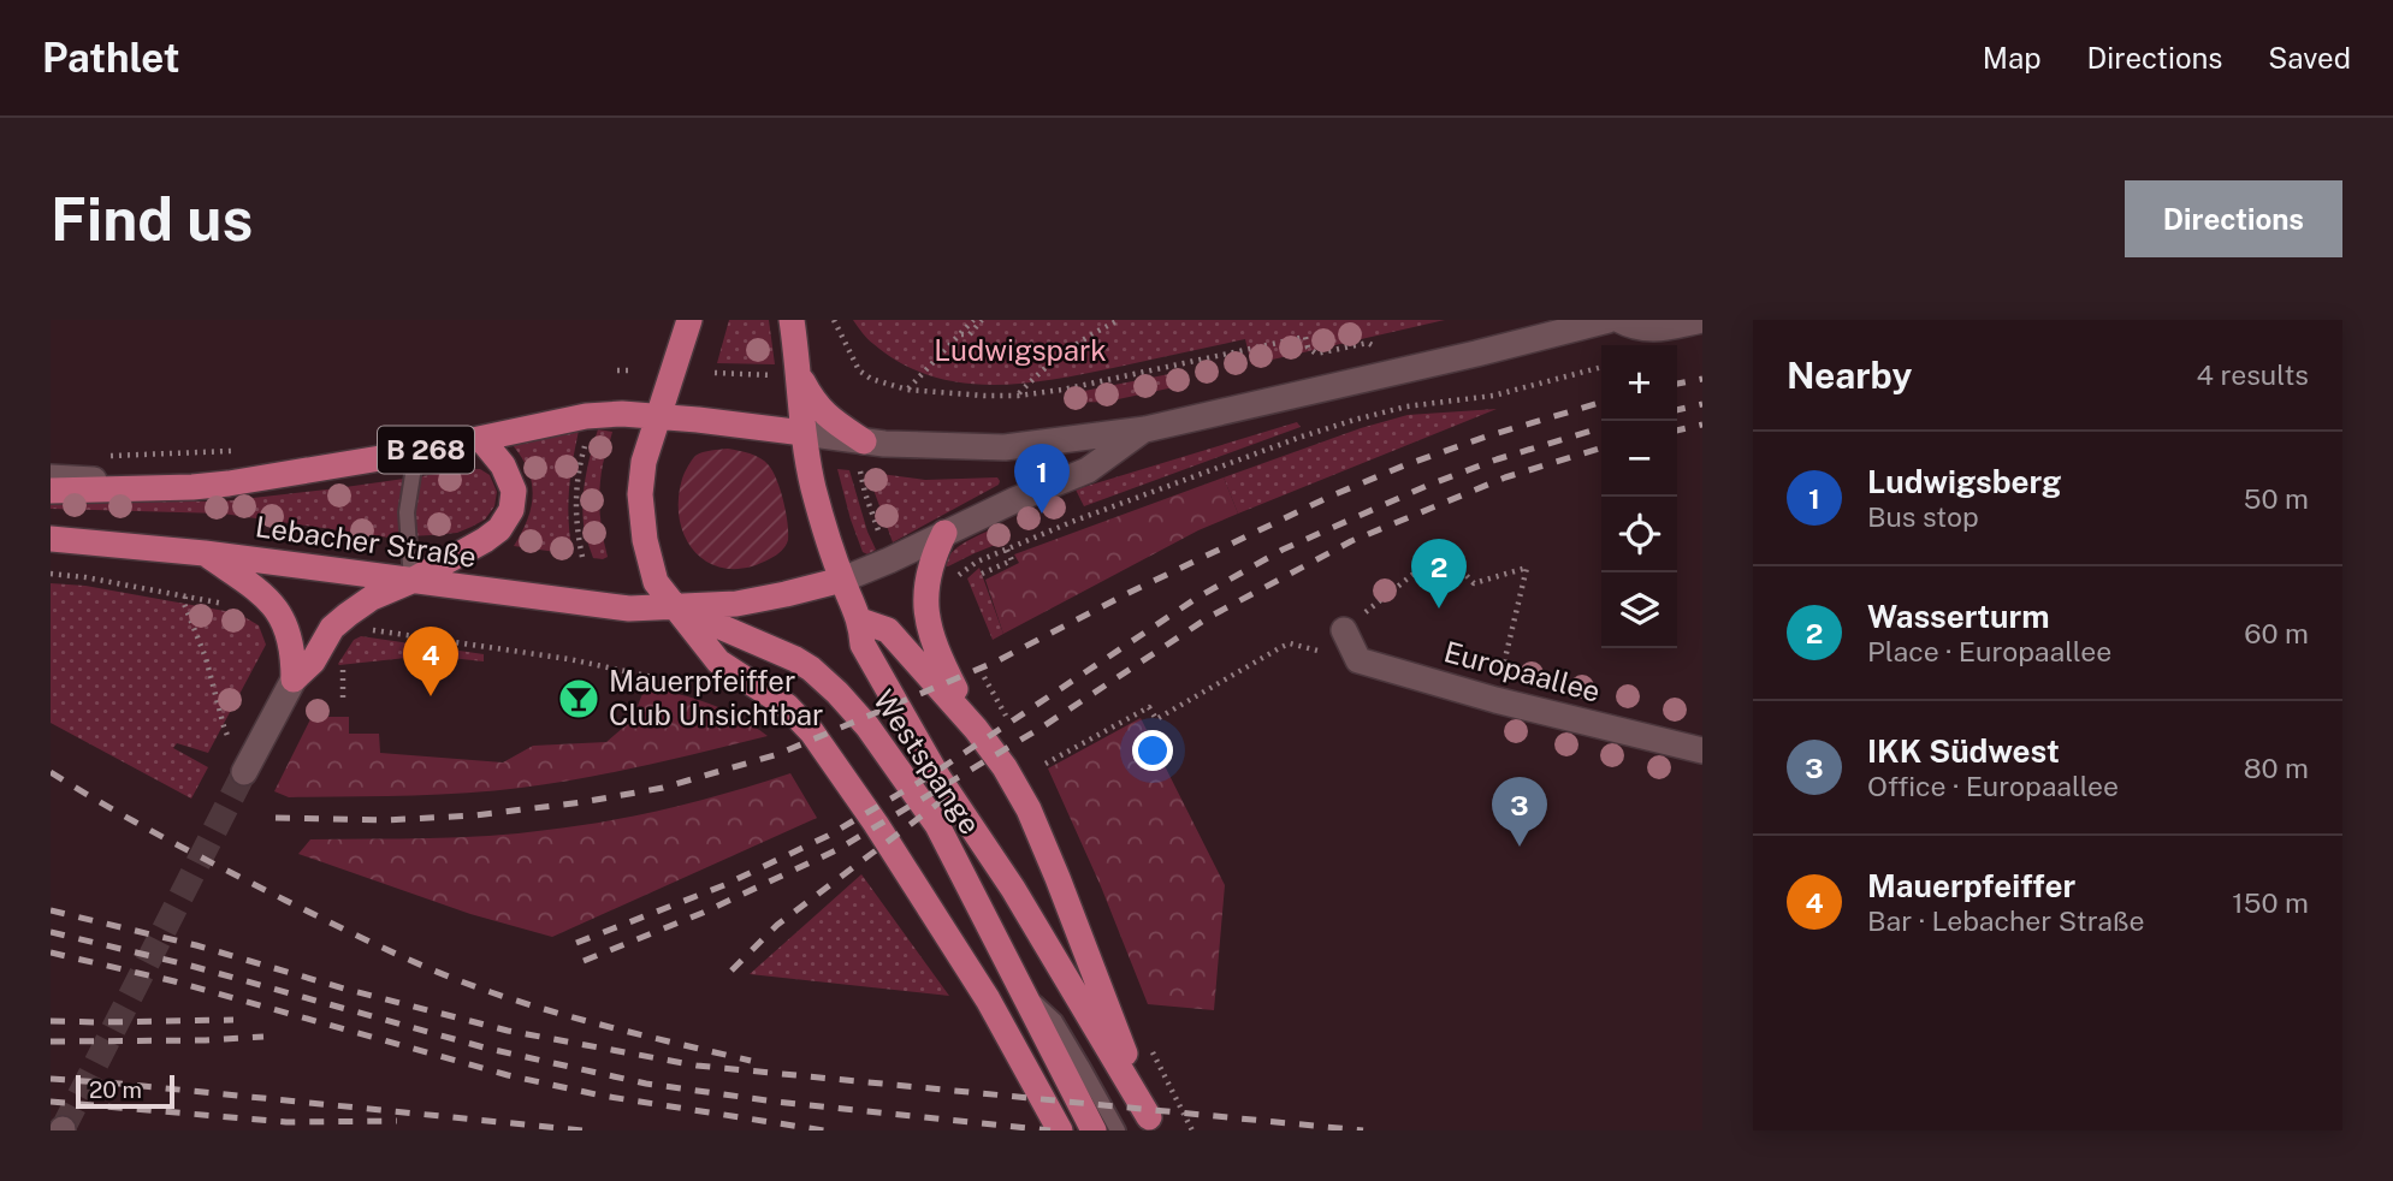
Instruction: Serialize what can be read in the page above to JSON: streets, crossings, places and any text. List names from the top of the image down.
{
  "streets": {
    "main road": ["B 268", "Lebacher Straße", "Westspange"],
    "street": ["Europaallee"]
  },
  "crossings": [
    ["Lebacher Straße", "Westspange"]
  ],
  "parks": ["Ludwigspark"],
  "places": {
    "bar": ["Mauerpfeiffer Club Unsichtbar"]
  },
  "scale_bar": "20 m",
  "page": {
    "header": "Pathlet",
    "nav": ["Map", "Directions", "Saved"],
    "buttons": "Directions",
    "title": "Find us",
    "heading": ["Nearby", "4 results"],
    "map_buttons": ["+", "−"],
    "list": [
      {
        "mark": "1",
        "name": "Ludwigsberg",
        "note": "Bus stop",
        "value": "50 m"
      },
      {
        "mark": "2",
        "name": "Wasserturm",
        "note": "Place · Europaallee",
        "value": "60 m"
      },
      {
        "mark": "3",
        "name": "IKK Südwest",
        "note": "Office · Europaallee",
        "value": "80 m"
      },
      {
        "mark": "4",
        "name": "Mauerpfeiffer",
        "note": "Bar · Lebacher Straße",
        "value": "150 m"
      }
    ],
    "pins": [
      "1",
      "2",
      "4",
      "3"
    ],
    "scale": "20 m"
  }
}
